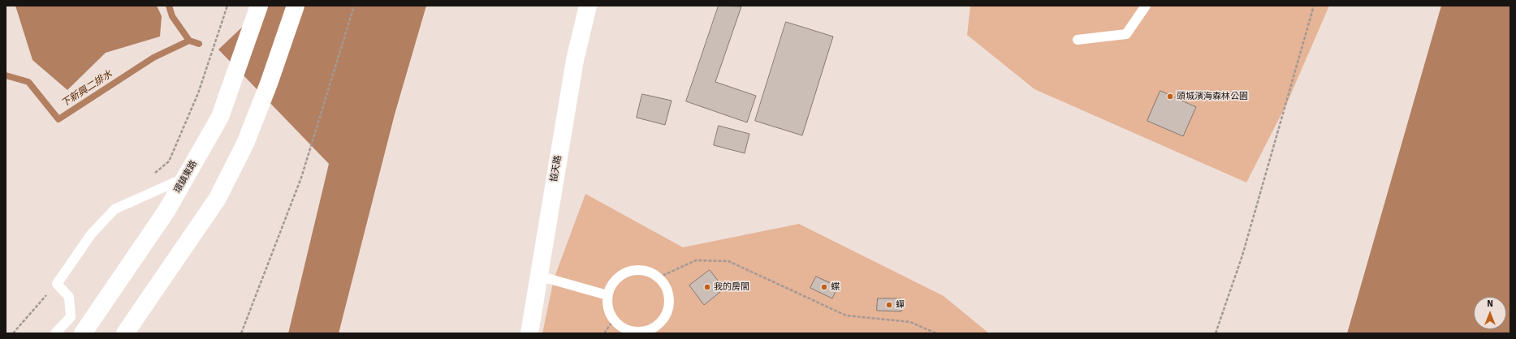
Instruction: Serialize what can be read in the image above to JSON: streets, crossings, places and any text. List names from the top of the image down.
{
  "streets": {
    "street": ["協天路", "環鎮東路"]
  },
  "water": ["下新興二排水"],
  "places": [
    "頭城濱海森林公園",
    "我的房間",
    "蝶",
    "蟬"
  ],
  "north": "top"
}
